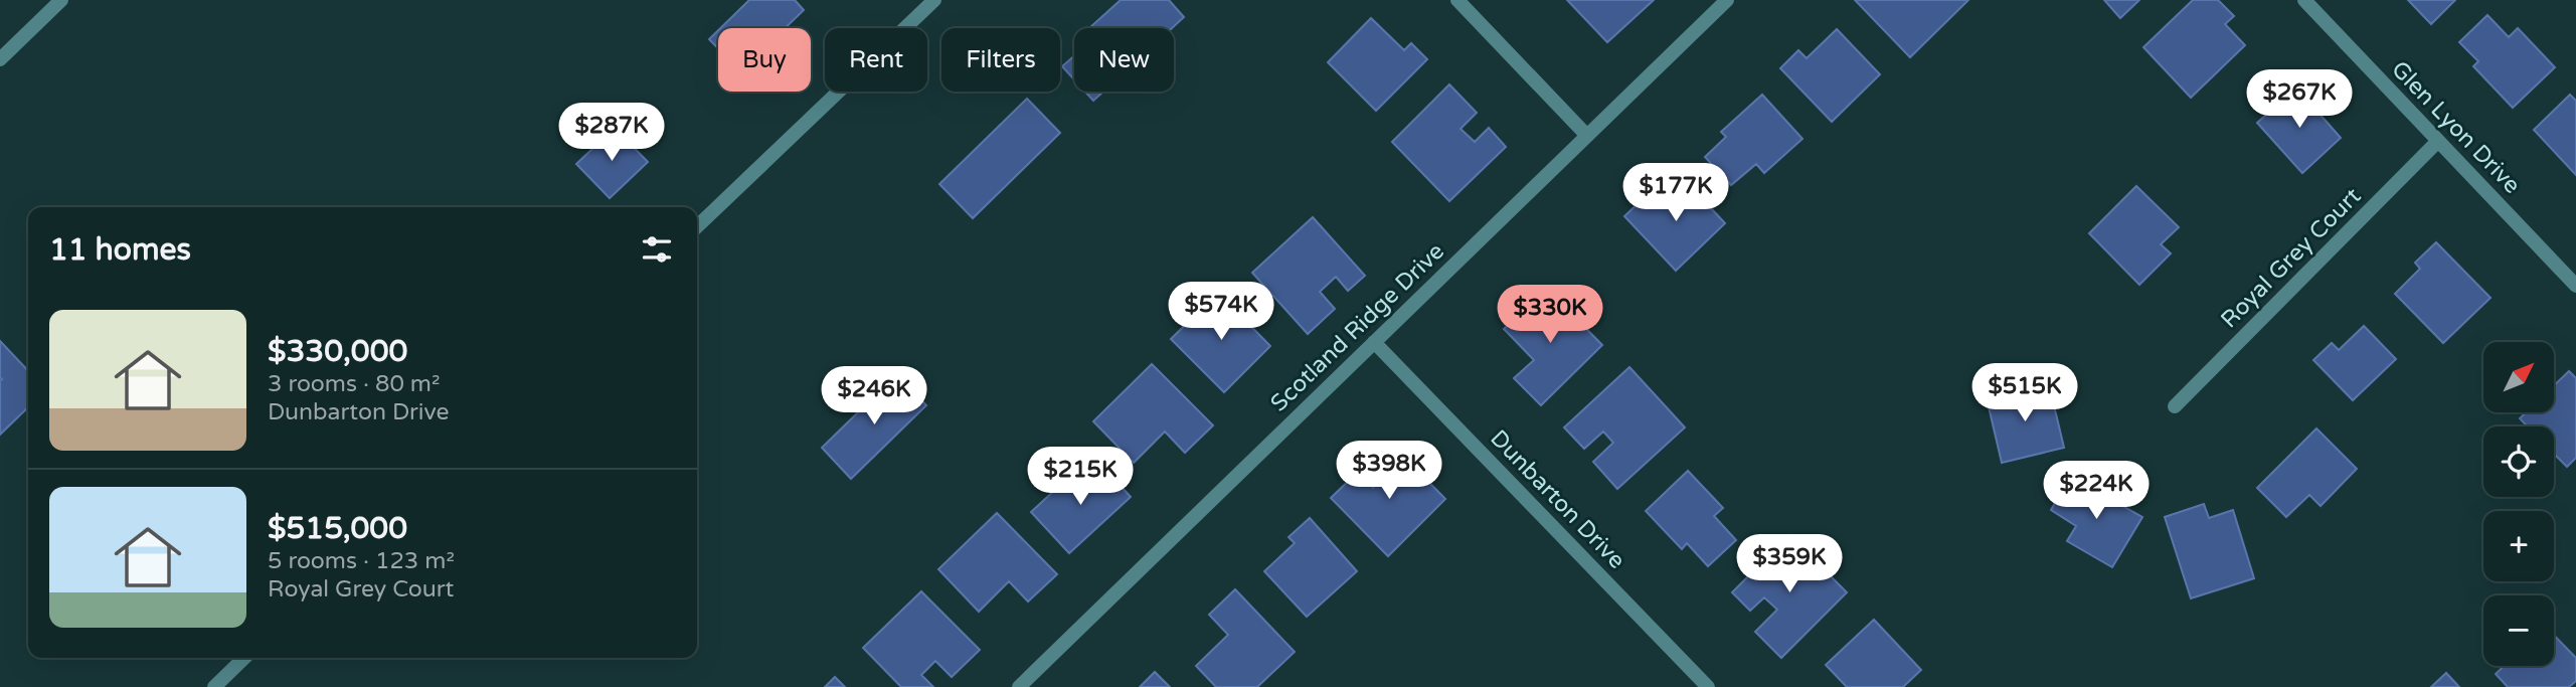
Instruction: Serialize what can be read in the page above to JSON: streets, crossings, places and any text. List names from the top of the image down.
{
  "streets": {
    "street": [
      "Glen Lyon Drive",
      "Royal Grey Court",
      "Scotland Ridge Drive",
      "Dunbarton Drive"
    ]
  },
  "crossings": [
    ["Glen Lyon Drive", "Royal Grey Court"],
    ["Scotland Ridge Drive", "Dunbarton Drive"]
  ],
  "north": "top right",
  "page": {
    "chip": [
      "Buy",
      "Rent",
      "Filters",
      "New"
    ],
    "price": [
      "$267K",
      "$287K",
      "$177K",
      "$574K",
      "$330K",
      "$515K",
      "$246K",
      "$398K",
      "$215K",
      "$224K",
      "$359K"
    ],
    "heading": "11 homes",
    "list": [
      {
        "name": "$330,000",
        "note": "3 rooms · 80 m² · Dunbarton Drive"
      },
      {
        "name": "$515,000",
        "note": "5 rooms · 123 m² · Royal Grey Court"
      }
    ],
    "map_buttons": ["+", "−"]
  }
}
